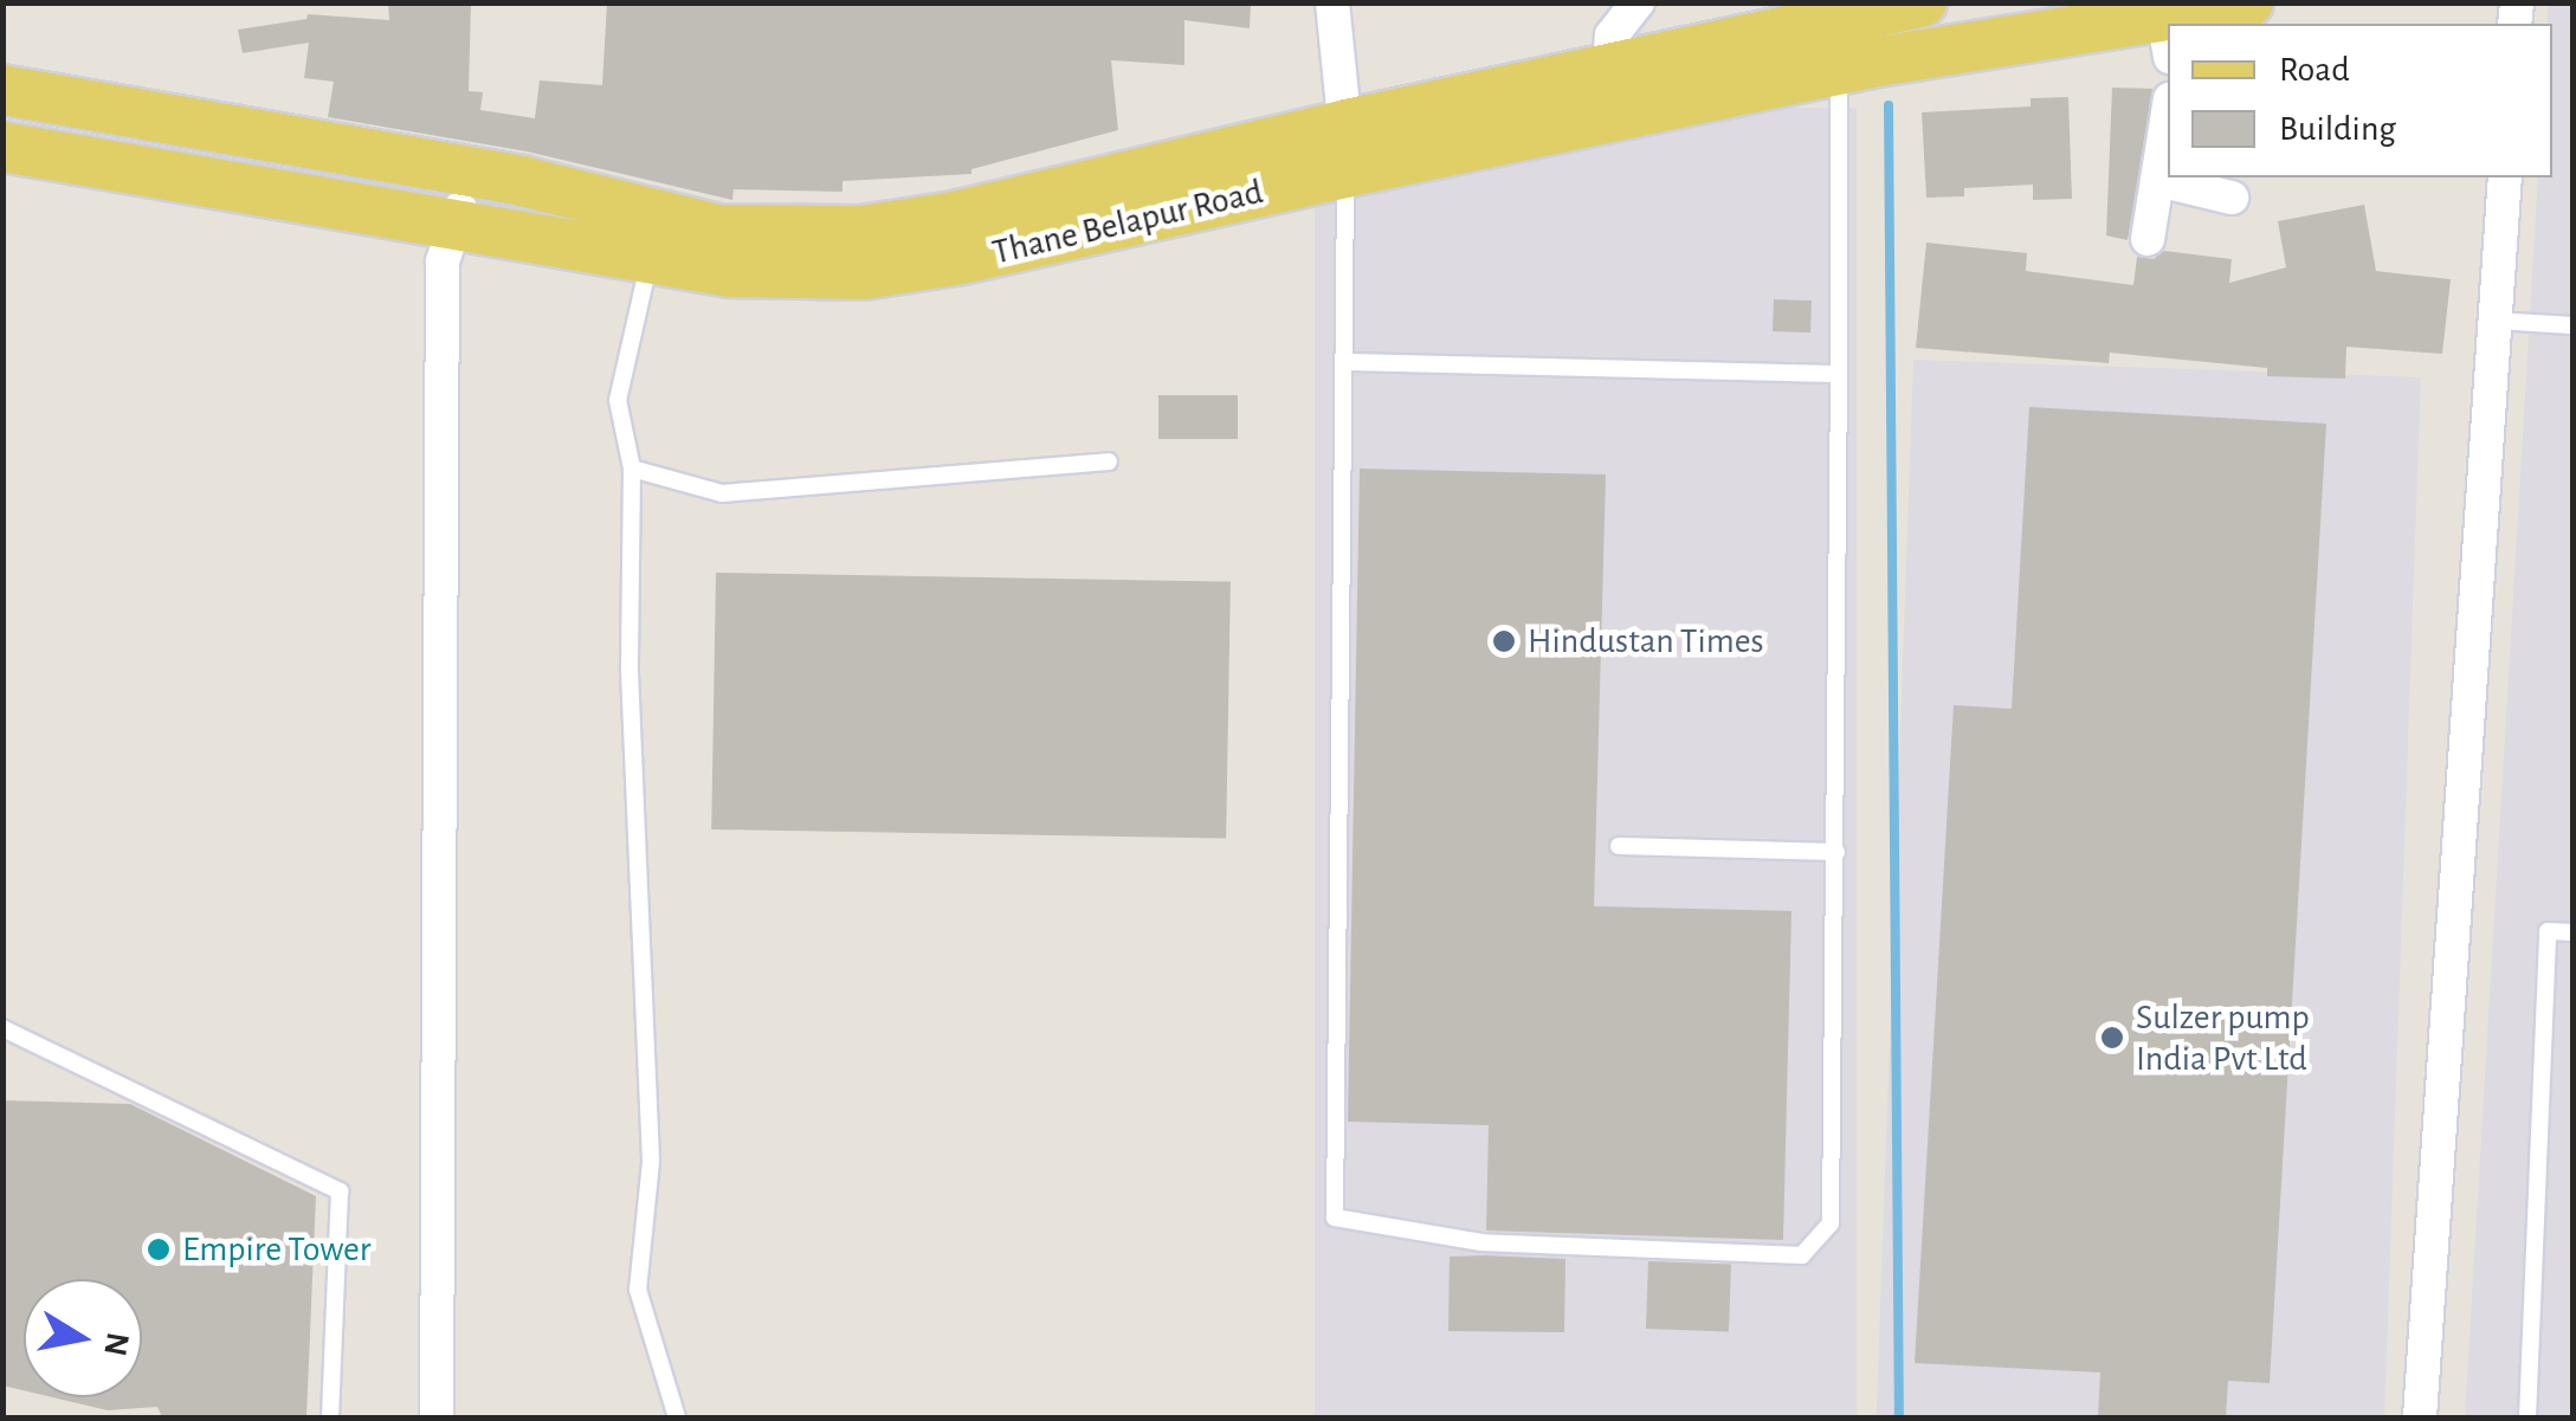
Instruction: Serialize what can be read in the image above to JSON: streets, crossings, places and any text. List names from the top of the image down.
{
  "streets": {
    "main road": ["Thane Belapur Road"]
  },
  "places": ["Hindustan Times", "Sulzer pump India Pvt Ltd", "Empire Tower"],
  "legend": ["Road", "Building"],
  "north": "right"
}
